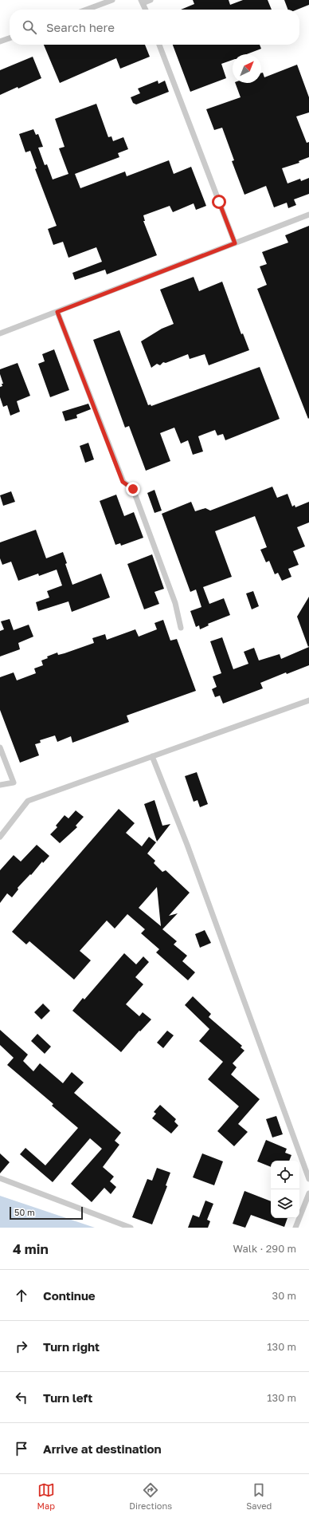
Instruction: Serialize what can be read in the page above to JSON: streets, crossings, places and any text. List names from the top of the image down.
{
  "scale_bar": "50 m",
  "north": "top right",
  "page": {
    "search": "Search here",
    "scale": "50 m",
    "heading": ["4 min", "Walk · 290 m"],
    "list": [
      ["Continue", "30 m"],
      ["Turn right", "130 m"],
      ["Turn left", "130 m"],
      "Arrive at destination"
    ],
    "nav": ["Map", "Directions", "Saved"]
  }
}
